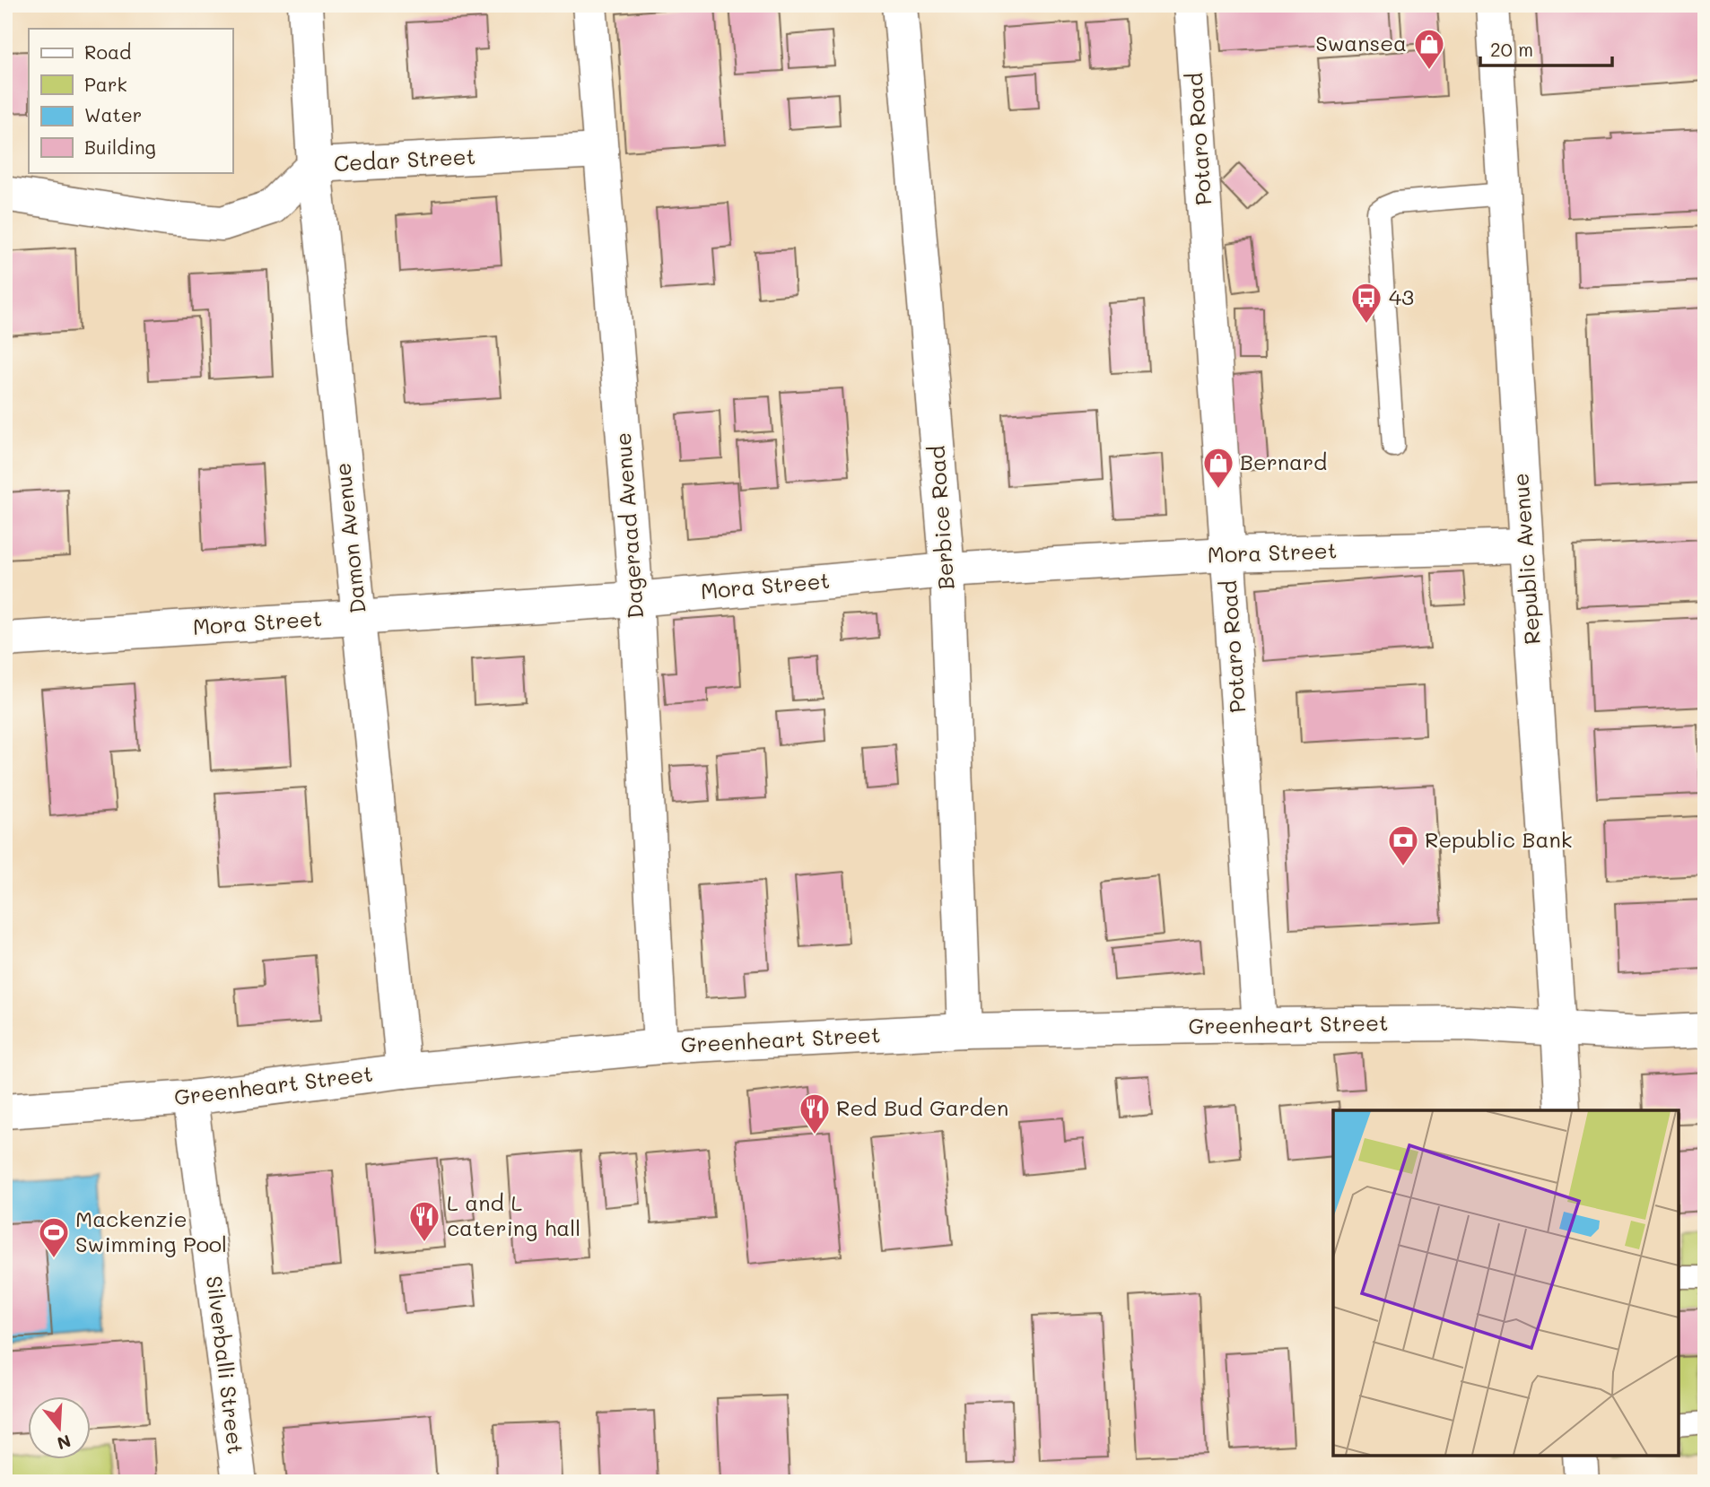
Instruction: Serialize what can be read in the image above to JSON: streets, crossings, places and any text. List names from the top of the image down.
{
  "streets": {
    "street": [
      "Potaro Road",
      "Cedar Street",
      "Berbice Road",
      "Dageraad Avenue",
      "Damon Avenue",
      "Mora Street",
      "Republic Avenue",
      "Greenheart Street",
      "Silverballi Street"
    ]
  },
  "crossings": [
    ["Potaro Road", "Mora Street"],
    ["Potaro Road", "Greenheart Street"],
    ["Cedar Street", "Dageraad Avenue"],
    ["Cedar Street", "Damon Avenue"],
    ["Berbice Road", "Mora Street"],
    ["Berbice Road", "Greenheart Street"],
    ["Dageraad Avenue", "Mora Street"],
    ["Dageraad Avenue", "Greenheart Street"],
    ["Damon Avenue", "Mora Street"],
    ["Damon Avenue", "Greenheart Street"],
    ["Mora Street", "Republic Avenue"],
    ["Republic Avenue", "Greenheart Street"],
    ["Greenheart Street", "Silverballi Street"]
  ],
  "places": {
    "shop": ["Swansea", "Bernard"],
    "bus stop": ["43"],
    "bank": ["Republic Bank"],
    "restaurant": ["Red Bud Garden", "L and L catering hall"],
    "sports": ["Mackenzie Swimming Pool"]
  },
  "legend": [
    "Road",
    "Park",
    "Water",
    "Building"
  ],
  "scale_bar": "20 m",
  "north": "bottom"
}
